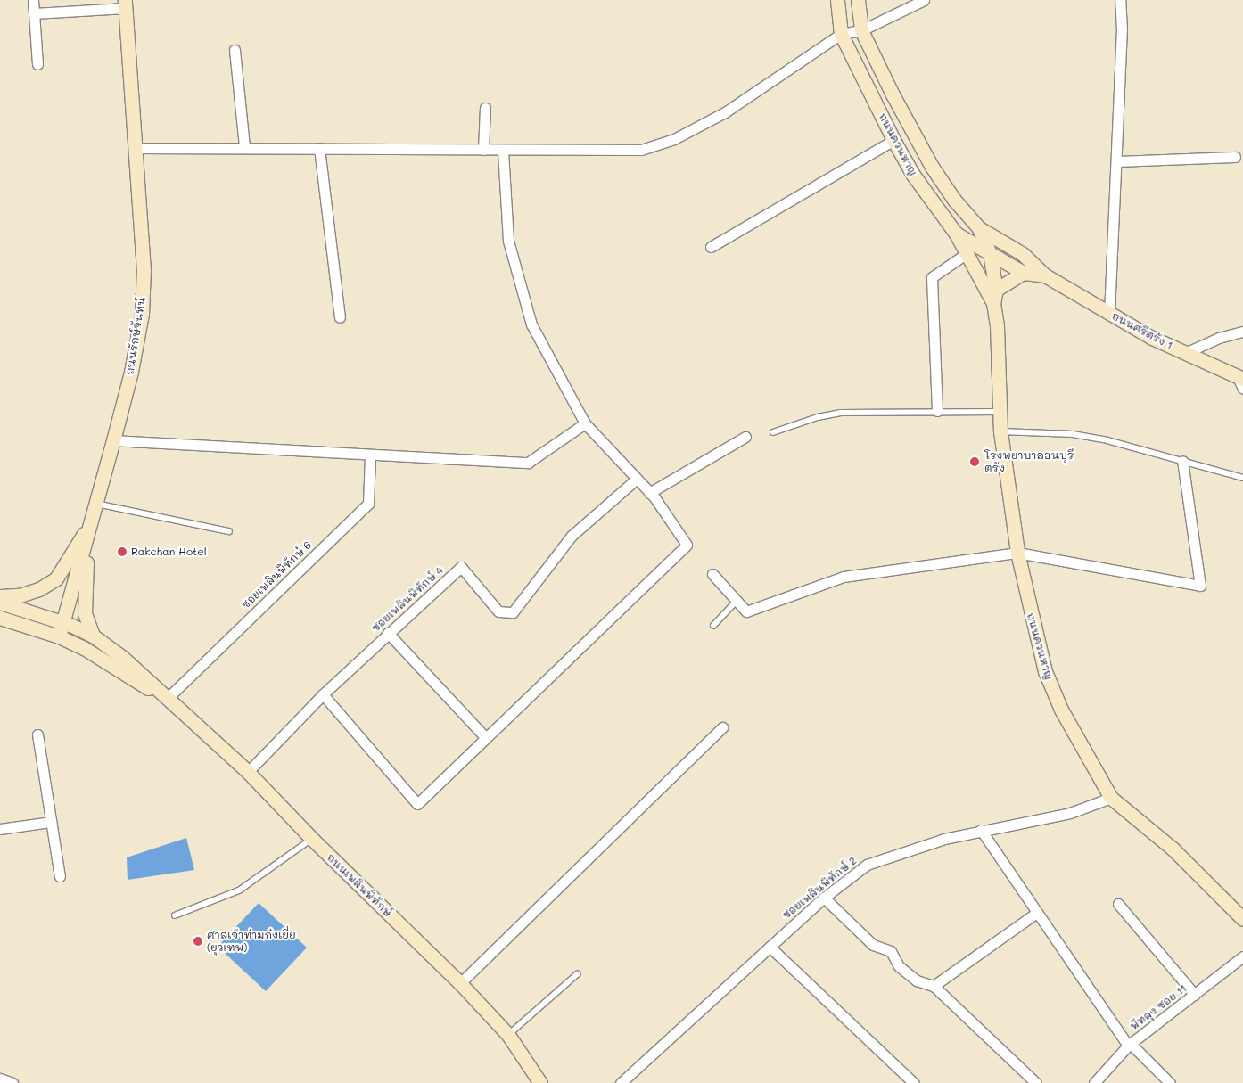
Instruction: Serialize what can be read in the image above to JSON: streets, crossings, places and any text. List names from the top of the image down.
{
  "streets": {
    "main road": [
      "ถนนควนหาญ",
      "ถนนศรีตรัง 1",
      "ถนนรักษ์จันทน์",
      "ถนนเพลินพิทักษ์"
    ],
    "street": [
      "ซอยเพลินพิทักษ์ 6",
      "ซอยเพลินพิทักษ์ 4",
      "ซอยเพลินพิทักษ์ 2",
      "พัทลุง ซอย 11"
    ]
  },
  "crossings": [
    ["ถนนควนหาญ", "ถนนศรีตรัง 1"],
    ["ถนนควนหาญ", "ซอยเพลินพิทักษ์ 2"],
    ["ถนนรักษ์จันทน์", "ถนนเพลินพิทักษ์"],
    ["ซอยเพลินพิทักษ์ 6", "ถนนเพลินพิทักษ์"],
    ["ซอยเพลินพิทักษ์ 4", "ถนนเพลินพิทักษ์"]
  ],
  "places": ["โรงพยาบาลธนบุรี ตรัง", "Rakchan Hotel", "ศาลเจ้าท่ามก๋งเยี่ย (ยุวเทพ)"]
}
